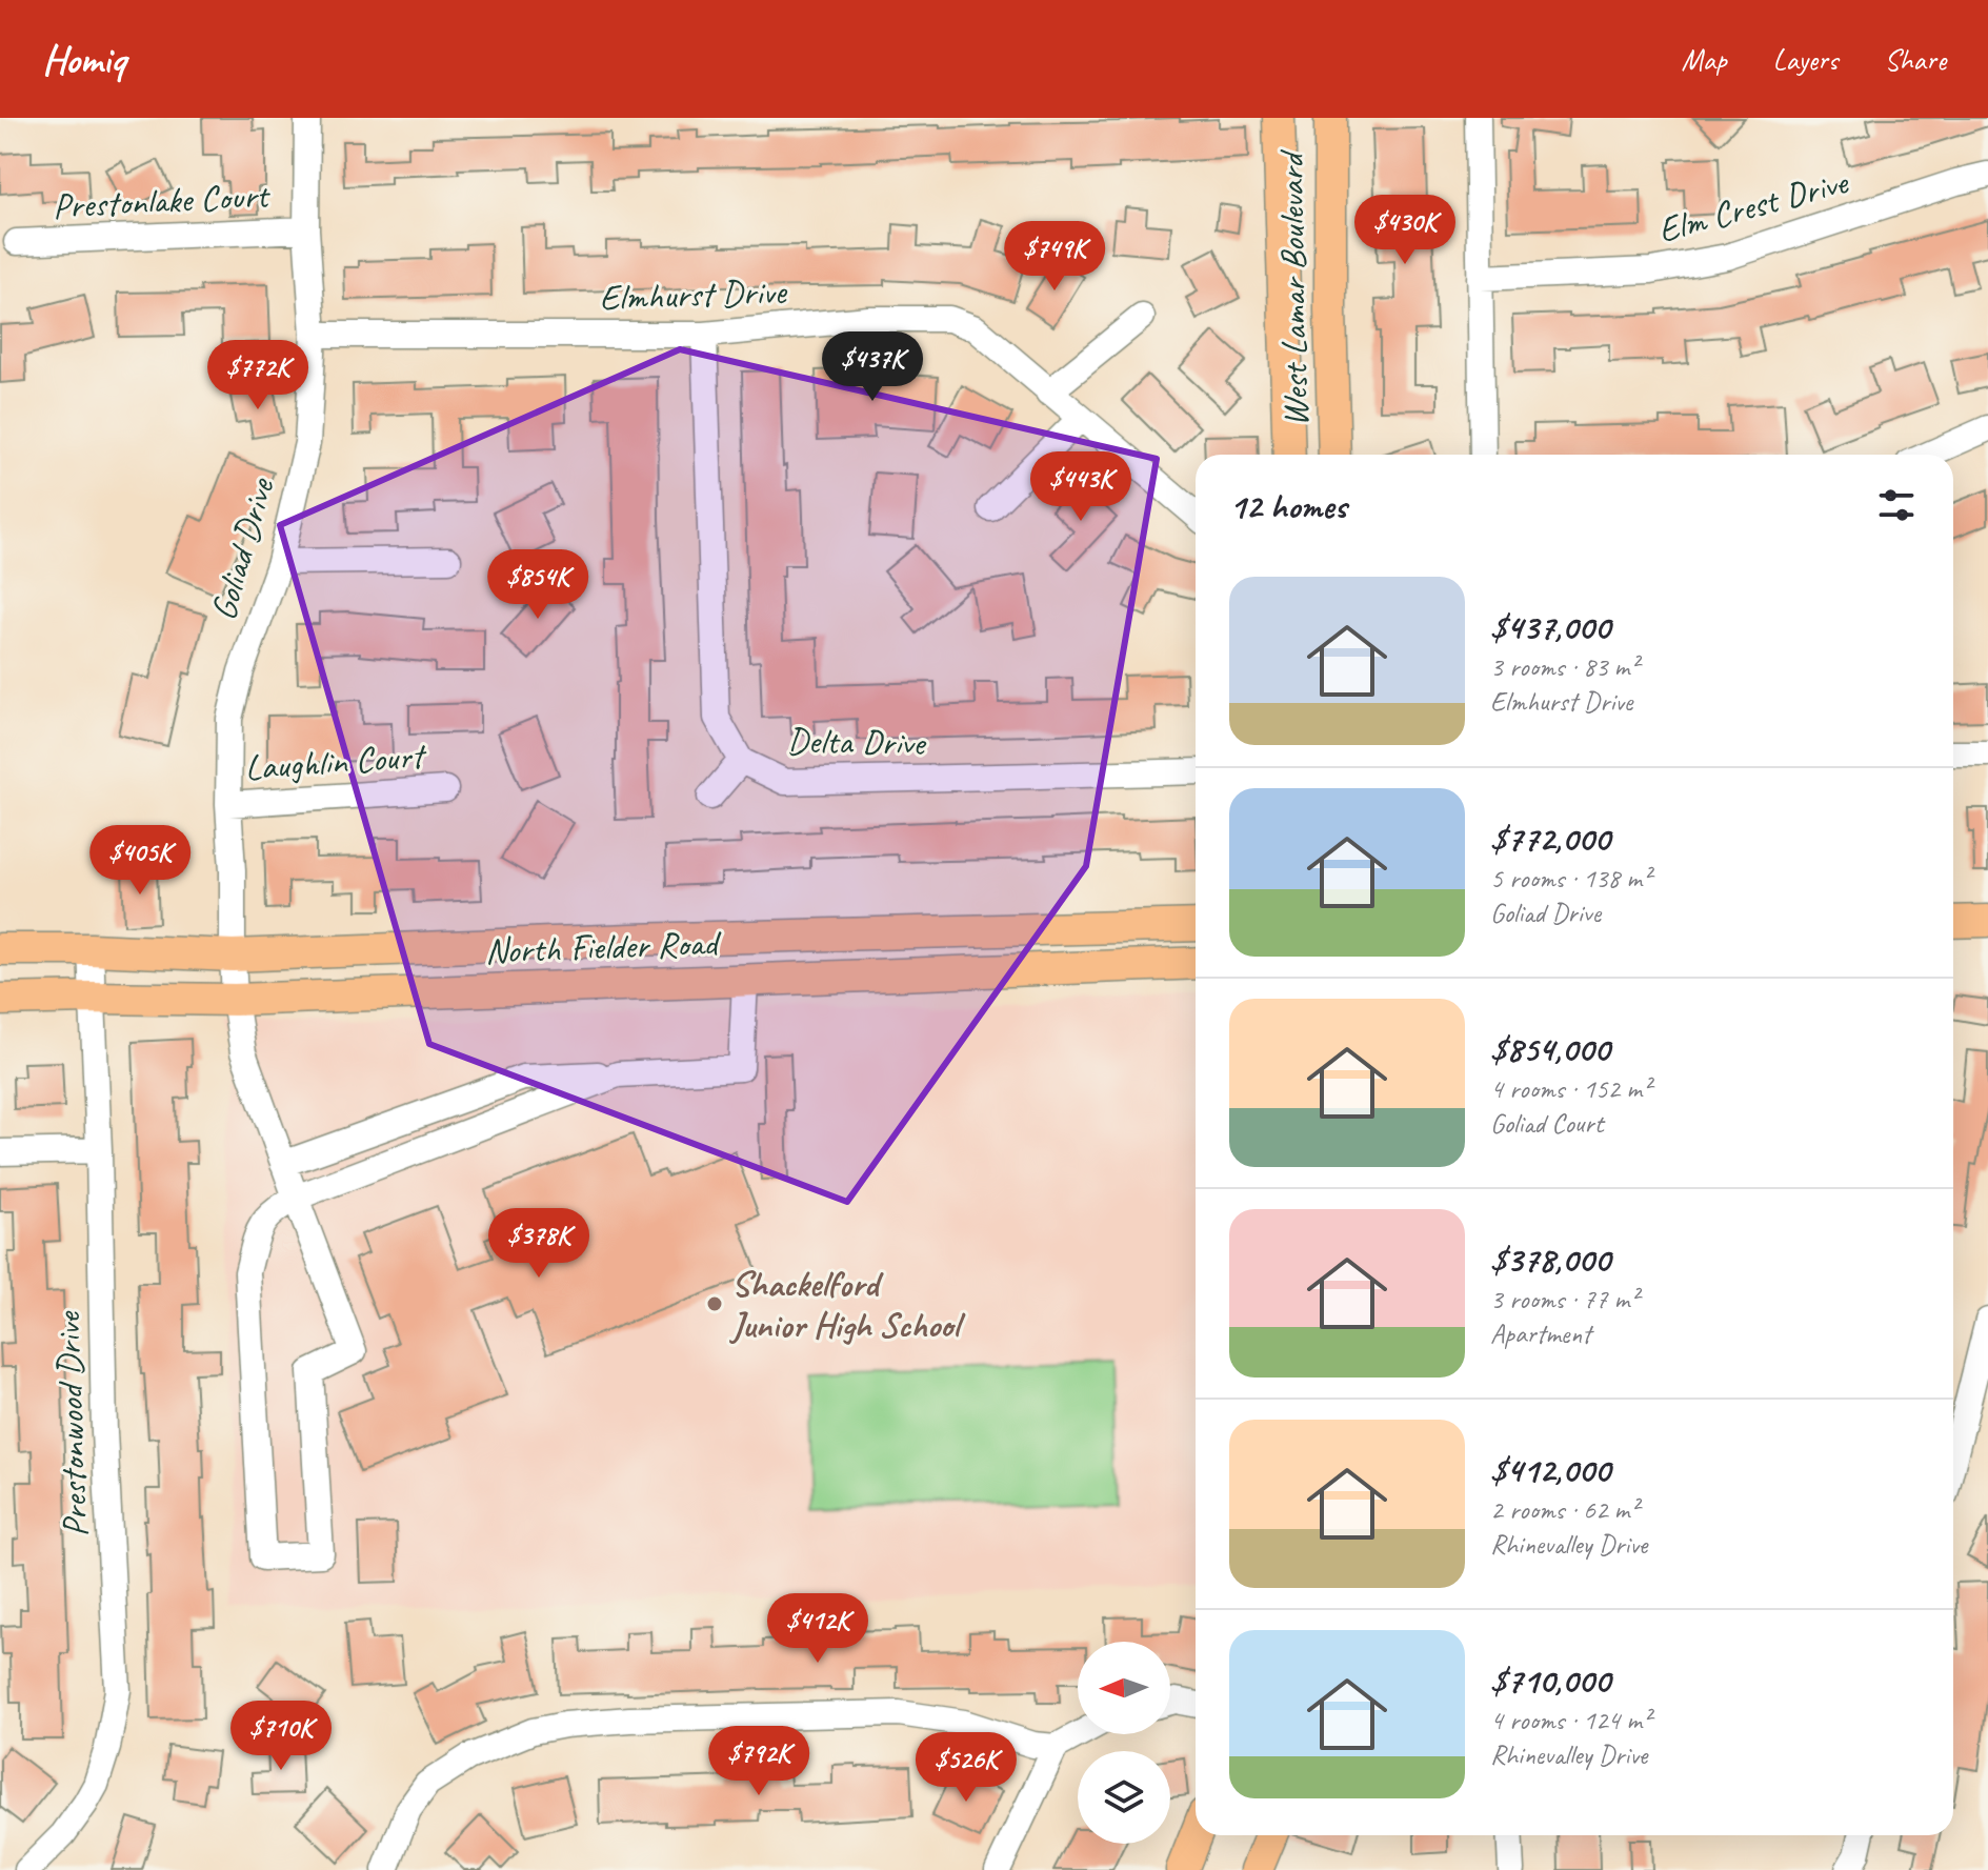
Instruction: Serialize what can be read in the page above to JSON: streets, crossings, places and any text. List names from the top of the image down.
{
  "streets": {
    "main road": ["West Lamar Boulevard", "North Fielder Road"],
    "street": [
      "Prestonlake Court",
      "Elm Crest Drive",
      "Elmhurst Drive",
      "Goliad Drive",
      "Delta Drive",
      "Laughlin Court",
      "Prestonwood Drive"
    ]
  },
  "crossings": [
    ["Prestonlake Court", "Goliad Drive"],
    ["Elmhurst Drive", "Goliad Drive"],
    ["Elmhurst Drive", "Delta Drive"],
    ["Goliad Drive", "Laughlin Court"],
    ["Goliad Drive", "North Fielder Road"],
    ["North Fielder Road", "Prestonwood Drive"]
  ],
  "places": ["Shackelford Junior High School"],
  "north": "left",
  "page": {
    "header": "Homiq",
    "nav": ["Map", "Layers", "Share"],
    "price": [
      "$430K",
      "$749K",
      "$437K",
      "$772K",
      "$443K",
      "$854K",
      "$405K",
      "$378K",
      "$412K",
      "$710K",
      "$792K",
      "$526K"
    ],
    "heading": "12 homes",
    "list": [
      {
        "name": "$437,000",
        "note": "3 rooms · 83 m² · Elmhurst Drive"
      },
      {
        "name": "$772,000",
        "note": "5 rooms · 138 m² · Goliad Drive"
      },
      {
        "name": "$854,000",
        "note": "4 rooms · 152 m² · Goliad Court"
      },
      {
        "name": "$378,000",
        "note": "3 rooms · 77 m² · Apartment"
      },
      {
        "name": "$412,000",
        "note": "2 rooms · 62 m² · Rhinevalley Drive"
      },
      {
        "name": "$710,000",
        "note": "4 rooms · 124 m² · Rhinevalley Drive"
      }
    ]
  }
}
